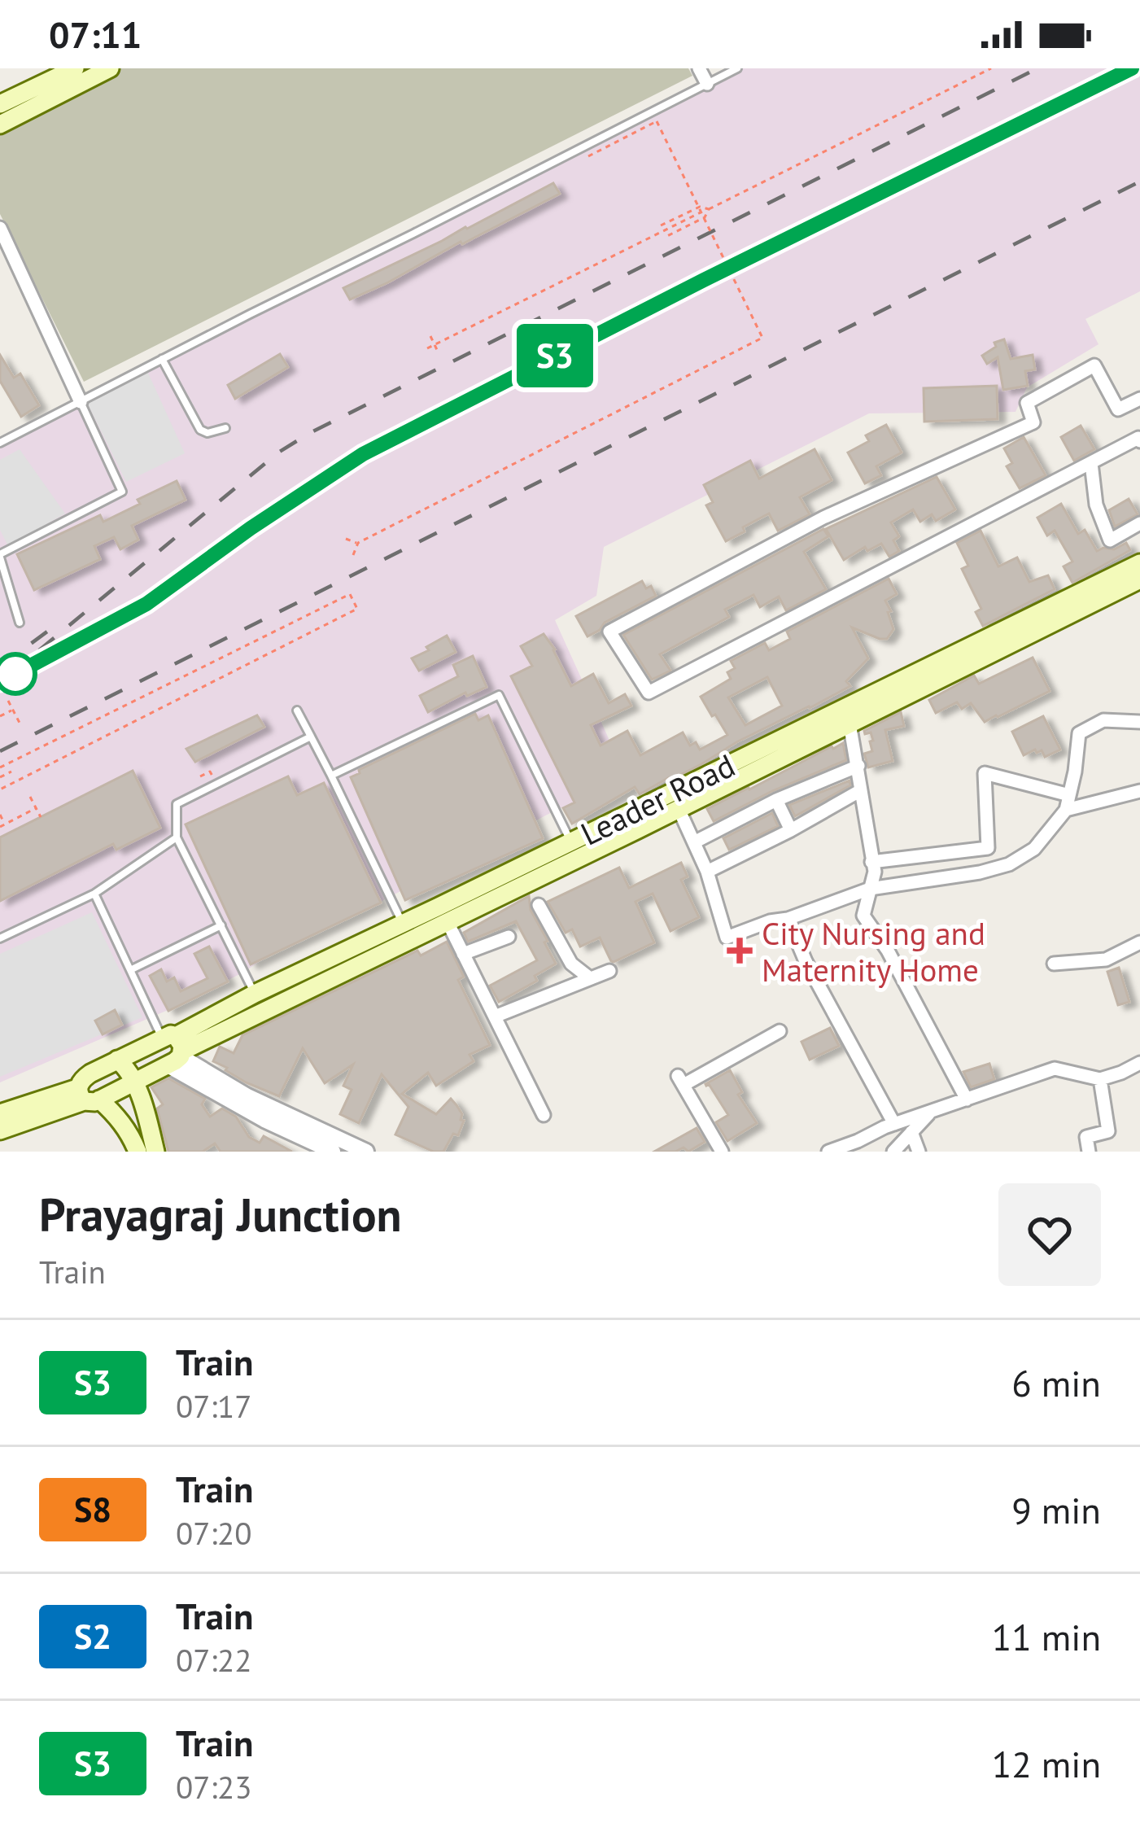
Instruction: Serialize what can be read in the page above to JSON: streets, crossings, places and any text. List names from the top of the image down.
{
  "streets": {
    "main road": ["Leader Road"]
  },
  "places": {
    "health": ["City Nursing and Maternity Home"]
  },
  "page": {
    "status": "07:11",
    "on_map": "S3",
    "heading": ["Prayagraj Junction", "Train"],
    "list": [
      {
        "mark": "S3",
        "name": "Train",
        "note": "07:17",
        "value": "6 min"
      },
      {
        "mark": "S8",
        "name": "Train",
        "note": "07:20",
        "value": "9 min"
      },
      {
        "mark": "S2",
        "name": "Train",
        "note": "07:22",
        "value": "11 min"
      },
      {
        "mark": "S3",
        "name": "Train",
        "note": "07:23",
        "value": "12 min"
      }
    ]
  }
}
